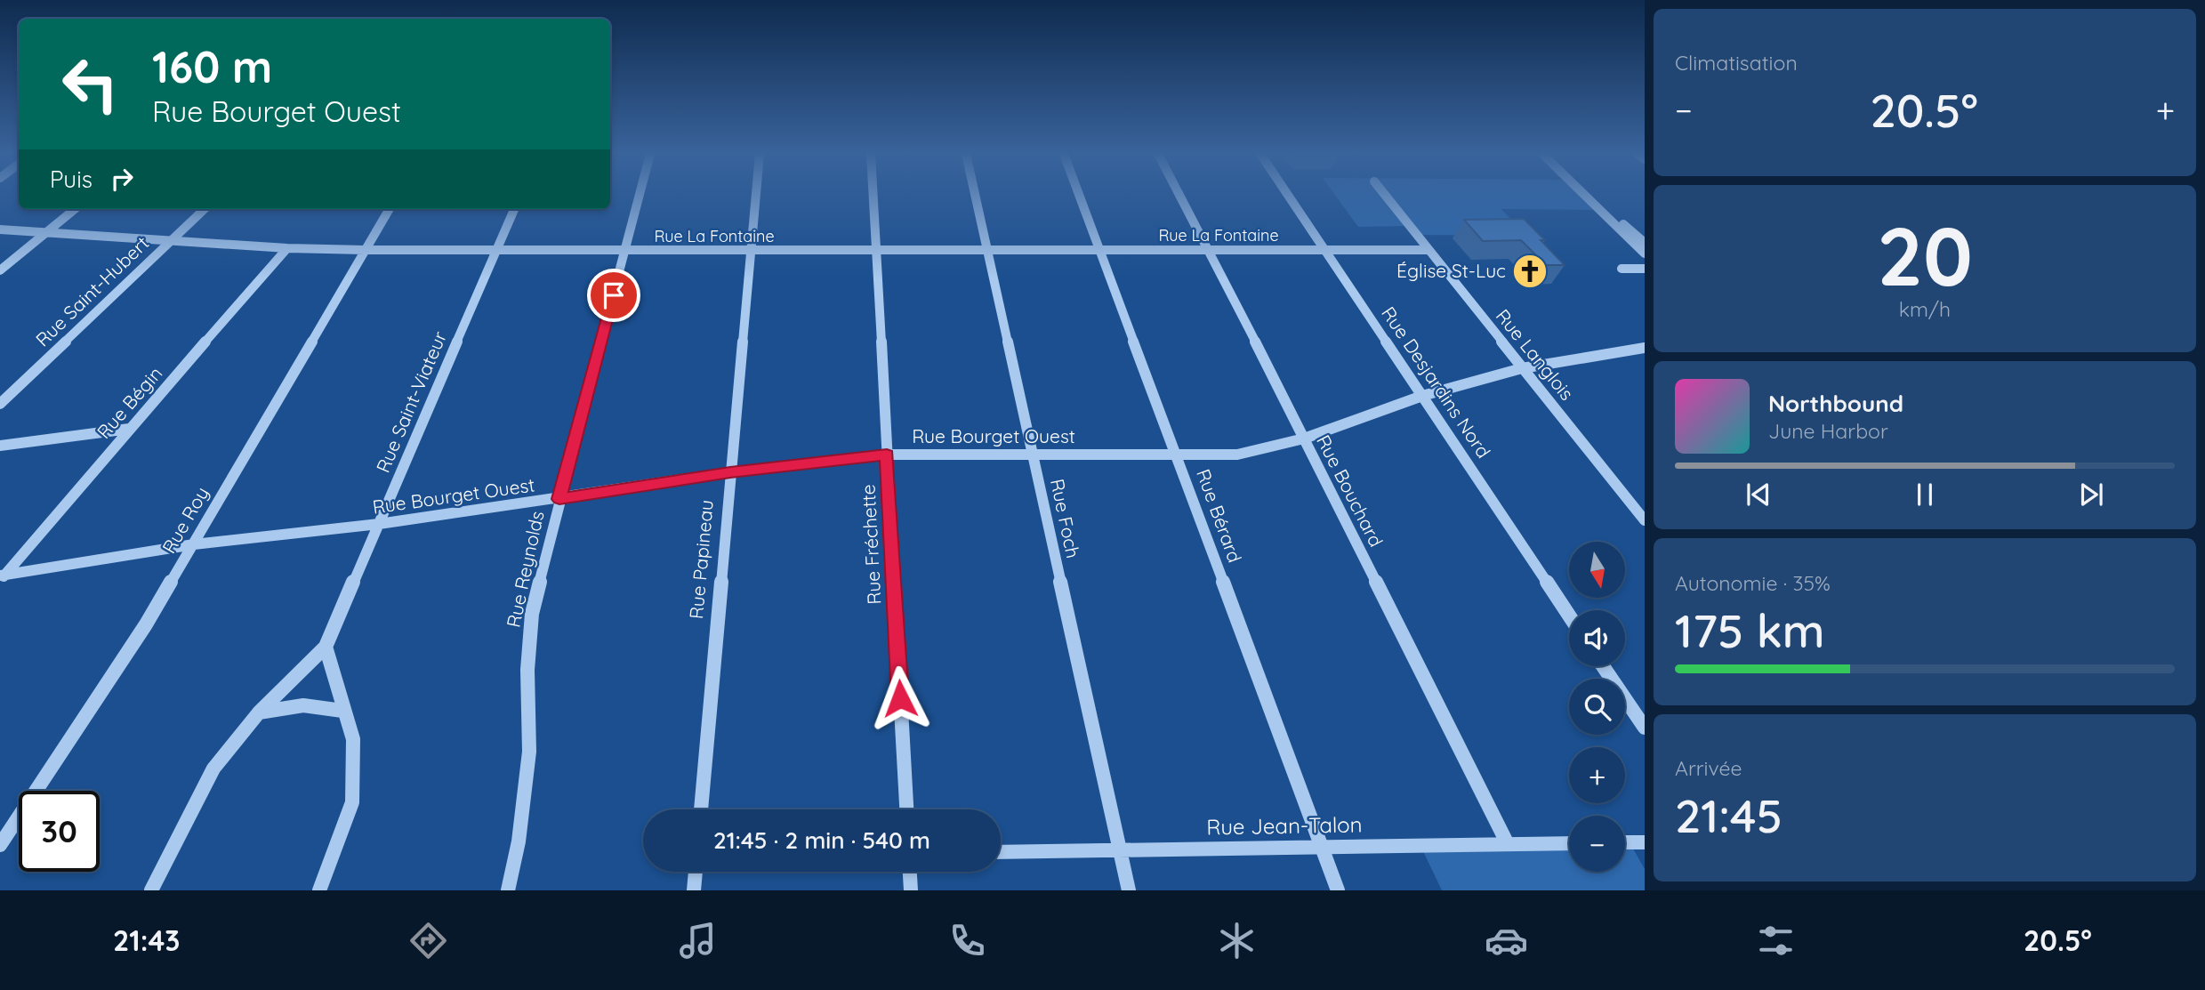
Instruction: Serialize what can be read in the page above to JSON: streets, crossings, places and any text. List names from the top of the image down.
{
  "streets": {
    "street": [
      "Rue La Fontaine",
      "Rue Saint-Hubert",
      "Rue Langlois",
      "Rue Desjardins Nord",
      "Rue Saint-Viateur",
      "Rue Bégin",
      "Rue Bourget Ouest",
      "Rue Bouchard",
      "Rue Bérard",
      "Rue Foch",
      "Rue Roy",
      "Rue Fréchette",
      "Rue Papineau",
      "Rue Reynolds",
      "Rue Jean-Talon"
    ]
  },
  "crossings": [
    ["Rue La Fontaine", "Rue Saint-Hubert"],
    ["Rue La Fontaine", "Rue Langlois"],
    ["Rue La Fontaine", "Rue Desjardins Nord"],
    ["Rue La Fontaine", "Rue Saint-Viateur"],
    ["Rue La Fontaine", "Rue Bégin"],
    ["Rue La Fontaine", "Rue Bouchard"],
    ["Rue La Fontaine", "Rue Bérard"],
    ["Rue La Fontaine", "Rue Foch"],
    ["Rue La Fontaine", "Rue Roy"],
    ["Rue La Fontaine", "Rue Fréchette"],
    ["Rue La Fontaine", "Rue Papineau"],
    ["Rue La Fontaine", "Rue Reynolds"],
    ["Rue Langlois", "Rue Bourget Ouest"],
    ["Rue Desjardins Nord", "Rue Bourget Ouest"],
    ["Rue Saint-Viateur", "Rue Bourget Ouest"],
    ["Rue Bégin", "Rue Bourget Ouest"],
    ["Rue Bourget Ouest", "Rue Bouchard"],
    ["Rue Bourget Ouest", "Rue Bérard"],
    ["Rue Bourget Ouest", "Rue Foch"],
    ["Rue Bourget Ouest", "Rue Roy"],
    ["Rue Bourget Ouest", "Rue Fréchette"],
    ["Rue Bourget Ouest", "Rue Papineau"],
    ["Rue Bourget Ouest", "Rue Reynolds"],
    ["Rue Bouchard", "Rue Jean-Talon"],
    ["Rue Bérard", "Rue Jean-Talon"],
    ["Rue Foch", "Rue Jean-Talon"]
  ],
  "places": {
    "church": ["Église St-Luc"]
  },
  "north": "bottom",
  "page": {
    "tile": [
      "Climatisation",
      ["20", "km/h"],
      ["Autonomie · 35%", "175 km"],
      ["Arrivée", "21:45"]
    ],
    "turn": ["160 m", "Rue Bourget Ouest"],
    "heat": ["−", "20.5°", "+"],
    "then": "Puis",
    "song": ["Northbound", "June Harbor"],
    "map_buttons": ["+", "−"],
    "limit": "30",
    "trip": "21:45 · 2 min · 540 m",
    "tabs": ["21:43", "20.5°"]
  }
}
